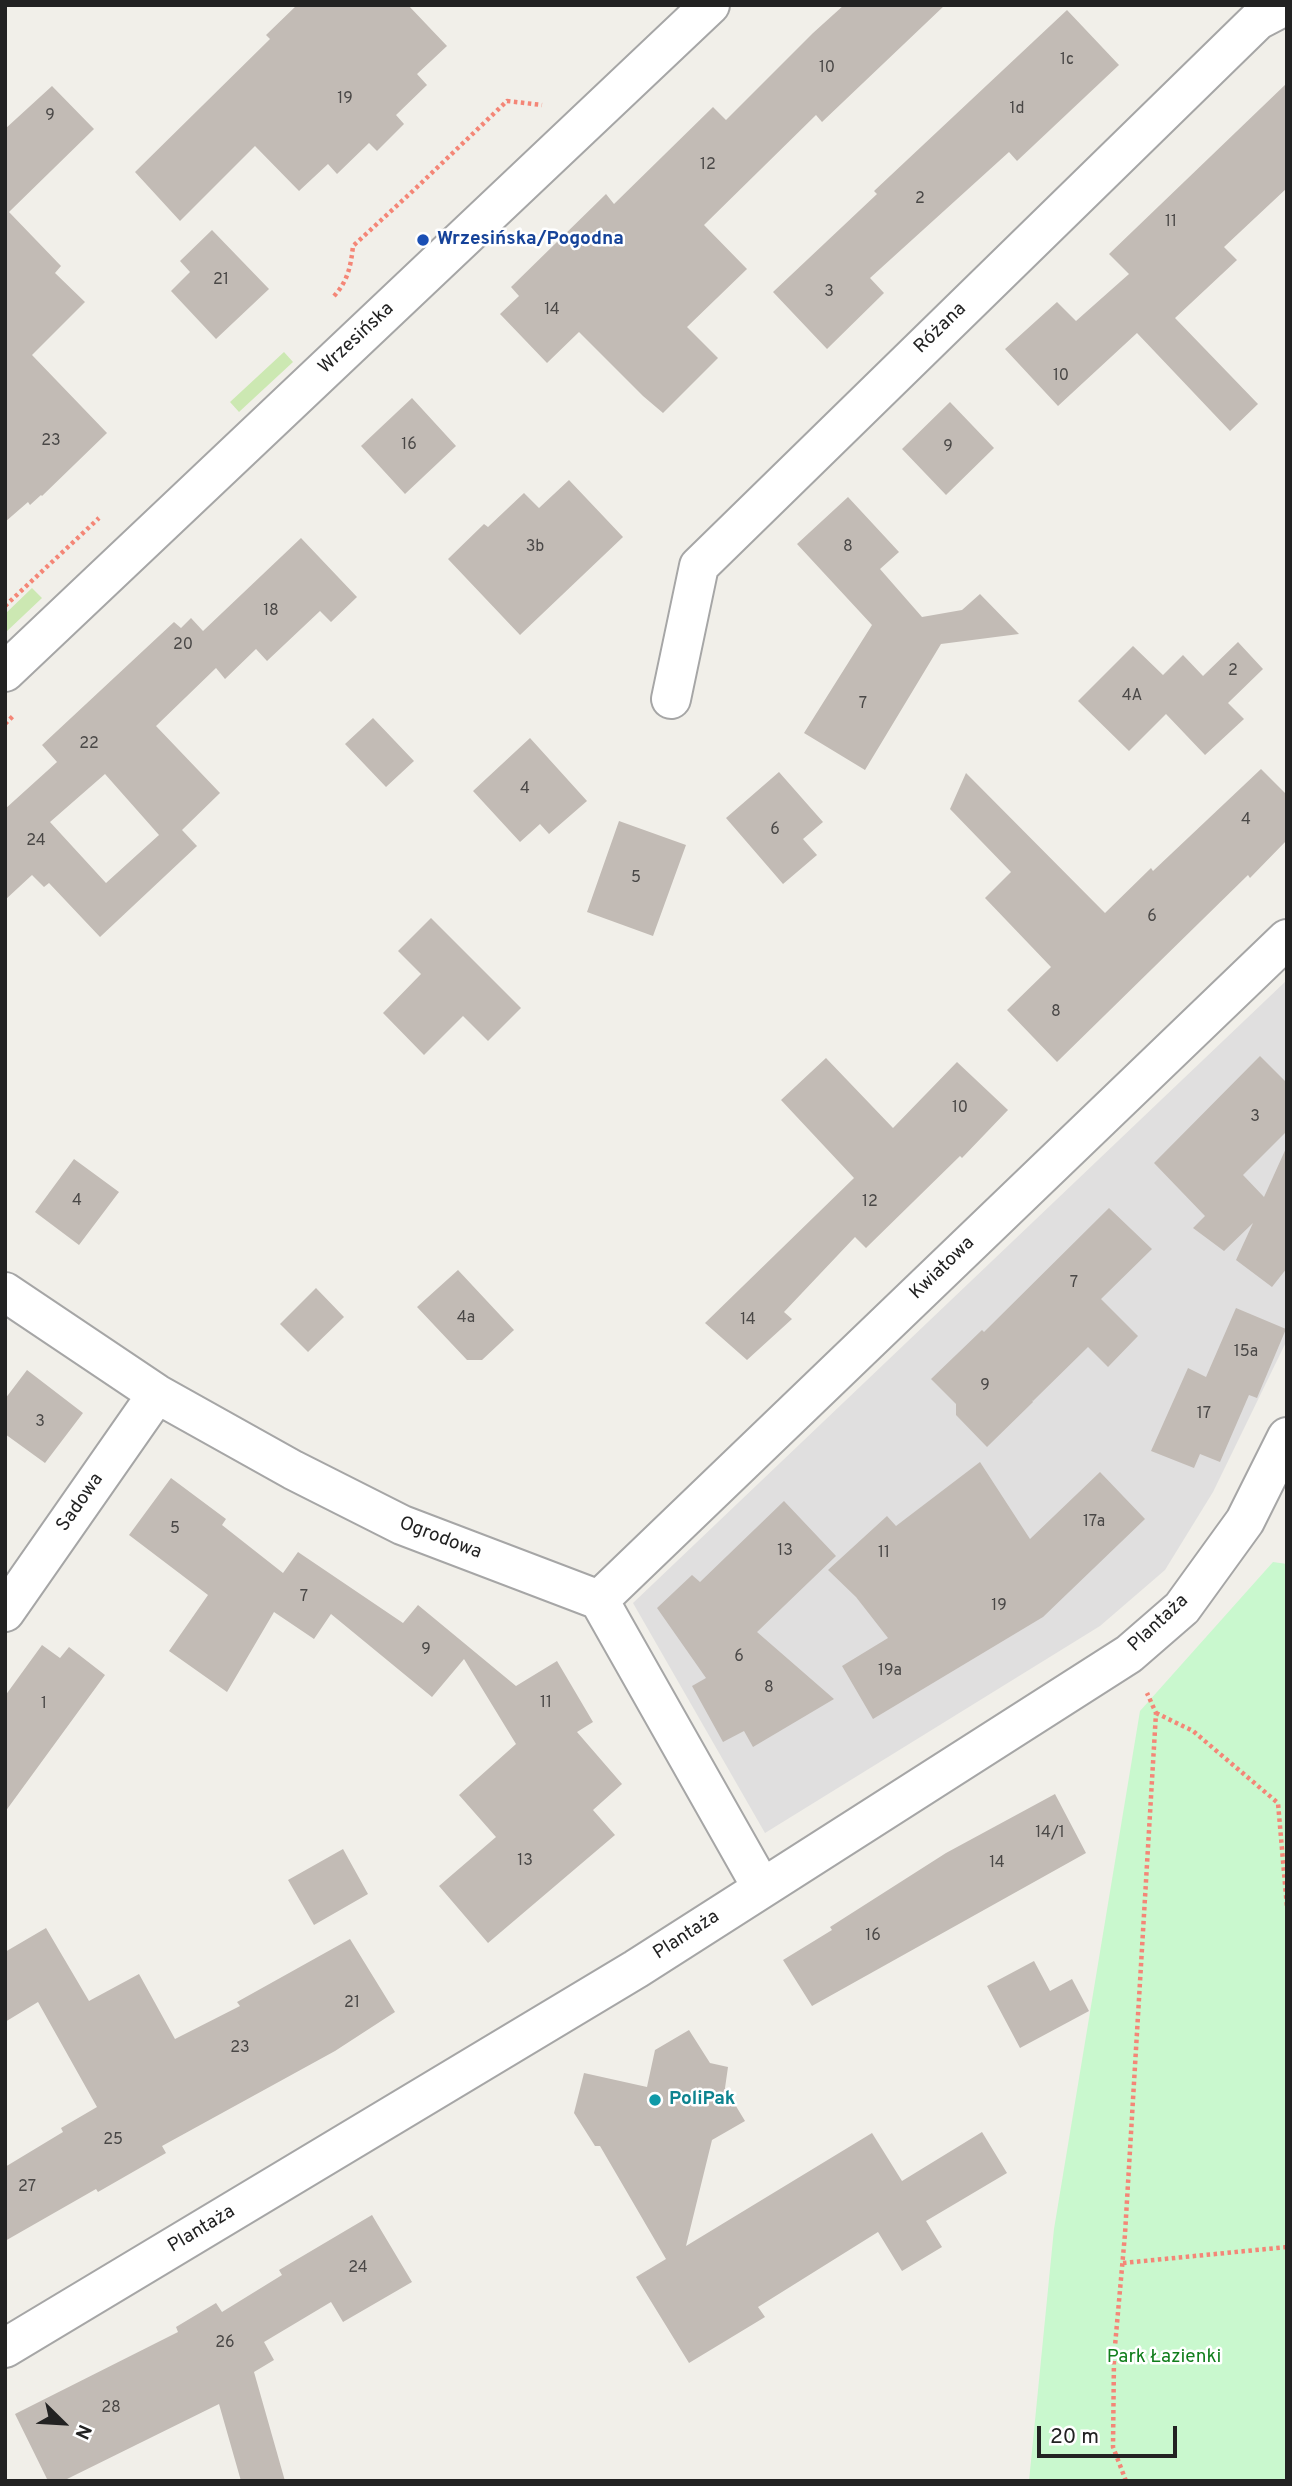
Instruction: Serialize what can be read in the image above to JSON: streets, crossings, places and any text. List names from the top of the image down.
{
  "streets": {
    "street": [
      "Różana",
      "Wrzesińska",
      "Kwiatowa",
      "Sadowa",
      "Ogrodowa",
      "Plantaża"
    ]
  },
  "crossings": [
    ["Kwiatowa", "Ogrodowa"],
    ["Sadowa", "Ogrodowa"]
  ],
  "parks": ["Park Łazienki"],
  "places": ["Wrzesińska/Pogodna", "PoliPak"],
  "house_numbers": [
    "1c",
    "10",
    "19",
    "1d",
    "9",
    "12",
    "2",
    "11",
    "21",
    "3",
    "14",
    "10",
    "23",
    "16",
    "9",
    "3b",
    "8",
    "18",
    "20",
    "2",
    "4A",
    "7",
    "22",
    "4",
    "4",
    "6",
    "24",
    "5",
    "6",
    "8",
    "10",
    "3",
    "4",
    "12",
    "7",
    "4a",
    "14",
    "15a",
    "9",
    "17",
    "3",
    "17a",
    "5",
    "13",
    "11",
    "7",
    "19",
    "9",
    "6",
    "19a",
    "8",
    "11",
    "1",
    "14/1",
    "13",
    "14",
    "16",
    "21",
    "23",
    "25",
    "27",
    "24",
    "26",
    "28"
  ],
  "scale_bar": "20 m",
  "north": "bottom right"
}
